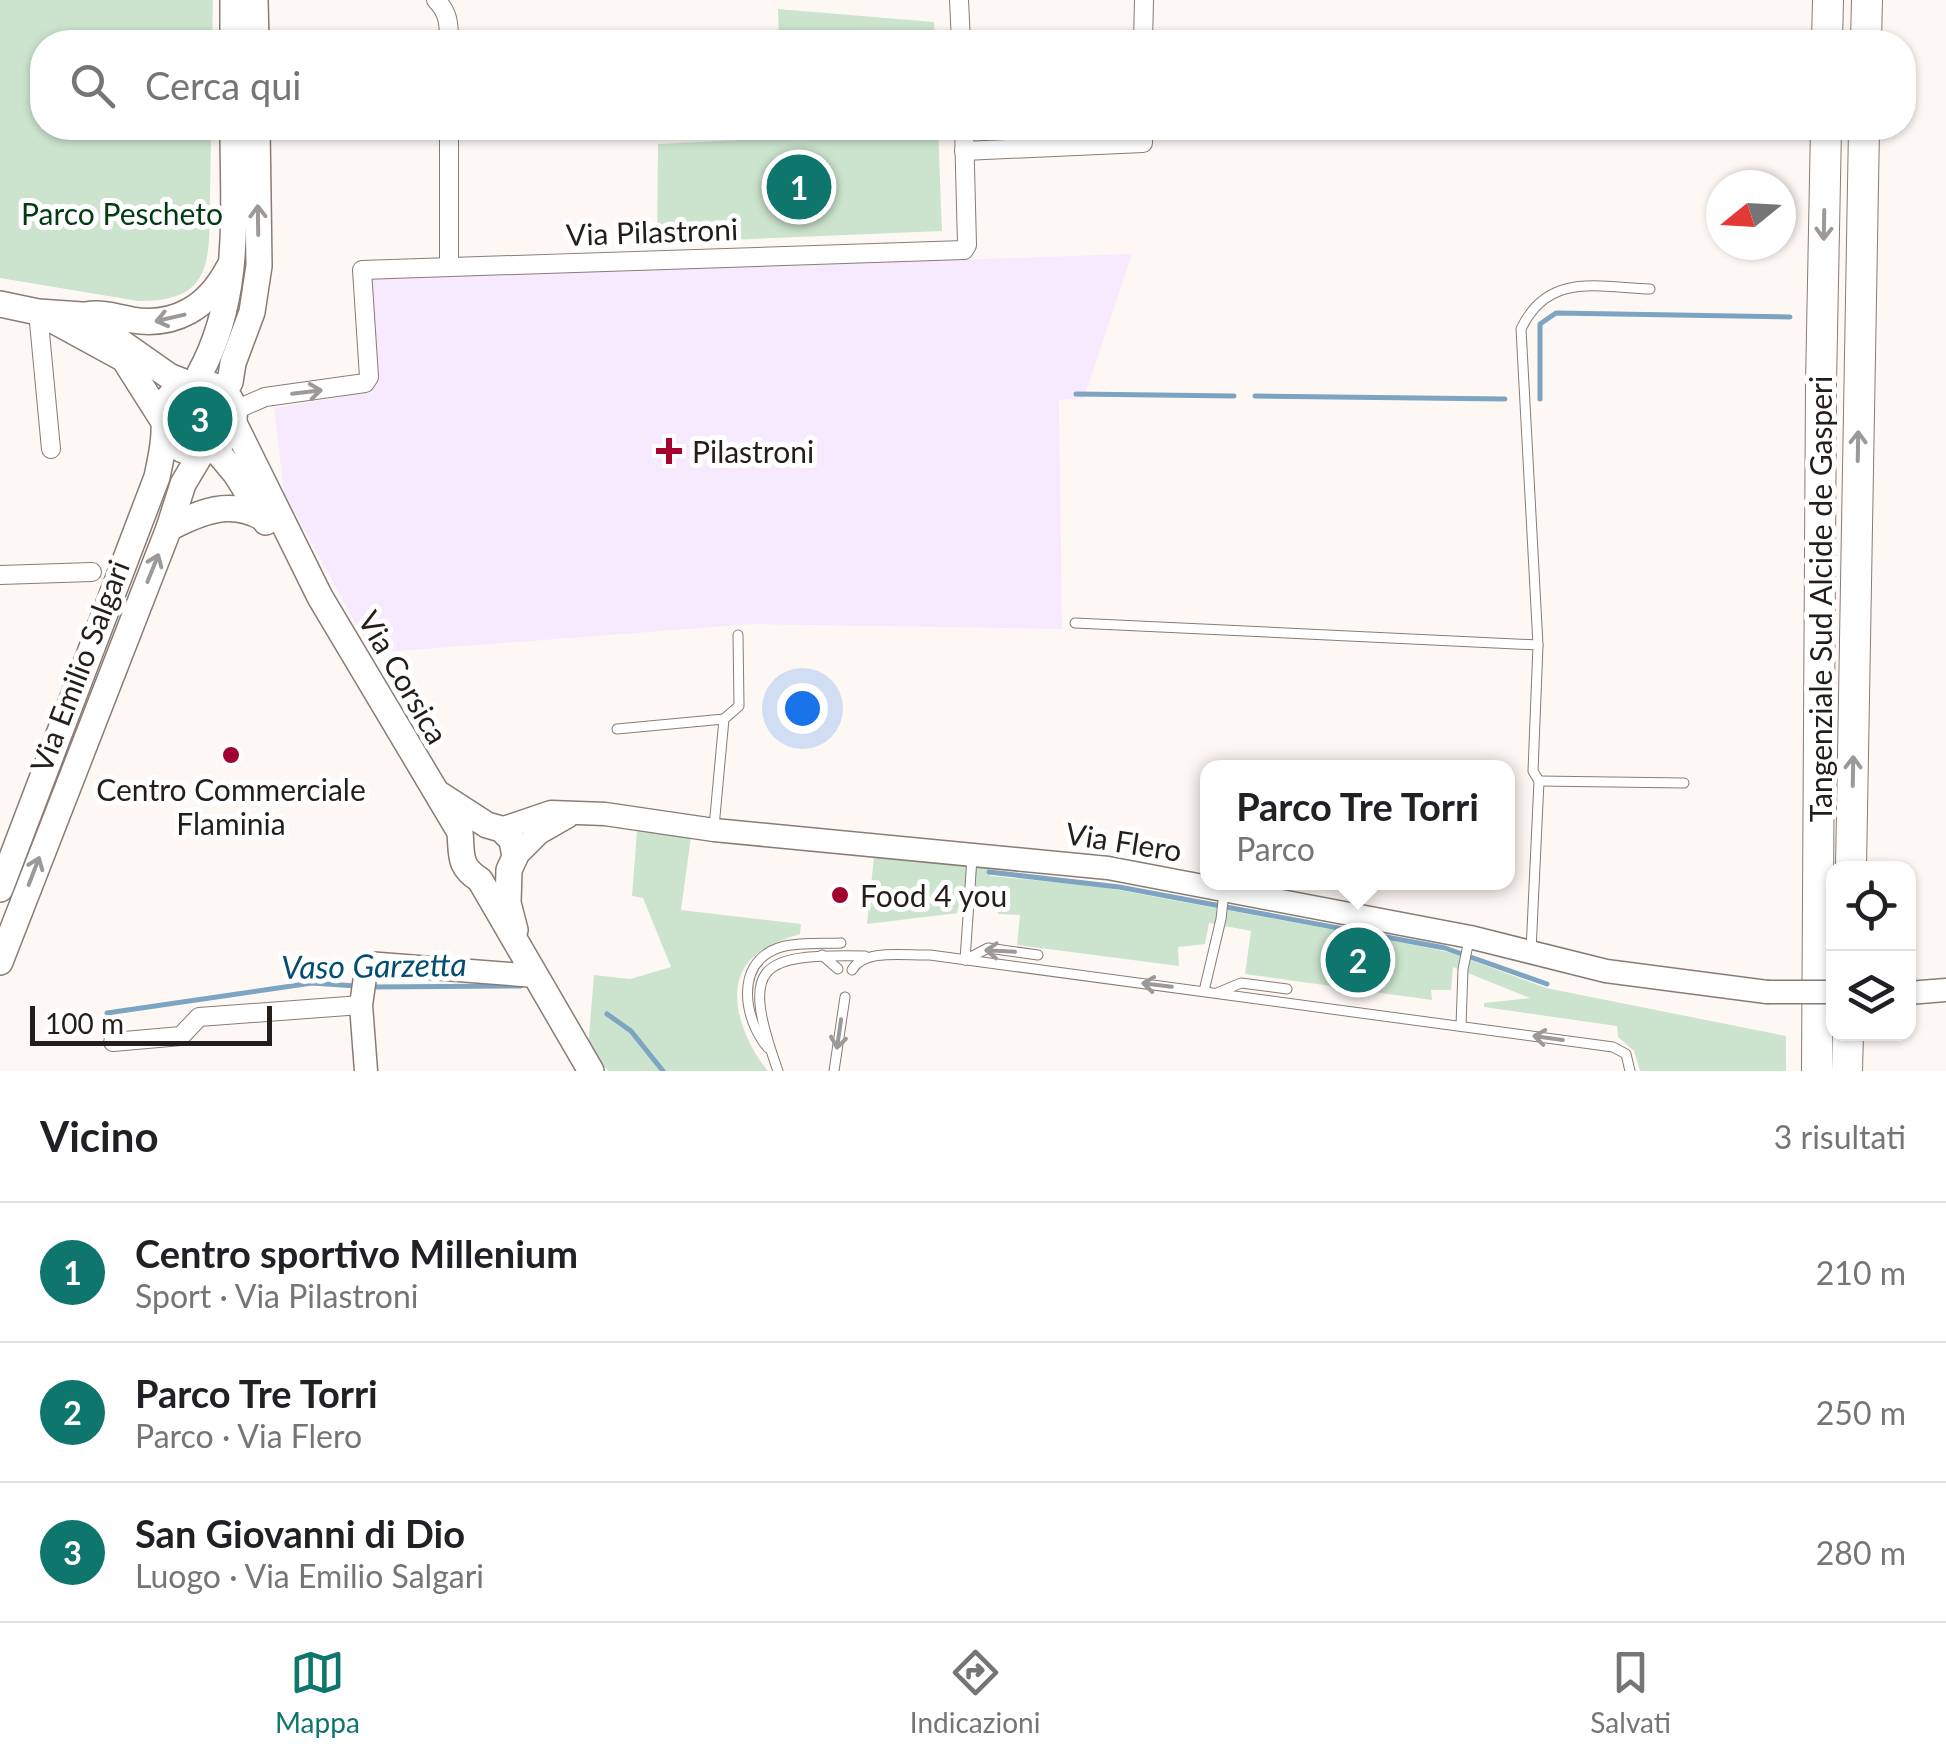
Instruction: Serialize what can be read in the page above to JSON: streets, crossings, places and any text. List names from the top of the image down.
{
  "streets": {
    "highway": ["Tangenziale Sud Alcide de Gasperi"],
    "main road": ["Via Emilio Salgari", "Via Corsica"],
    "street": ["Via Pilastroni", "Via Flero"]
  },
  "crossings": [
    ["Via Pilastroni", "Via Emilio Salgari"],
    ["Via Pilastroni", "Via Corsica"],
    ["Via Emilio Salgari", "Via Corsica"],
    ["Via Corsica", "Via Flero"]
  ],
  "water": ["Vaso Garzetta"],
  "parks": ["Parco Pescheto"],
  "places": {
    "health": ["Pilastroni"],
    "other": ["Centro Commerciale Flaminia", "Food 4 you"]
  },
  "scale_bar": "100 m",
  "north": "left",
  "page": {
    "search": "Cerca qui",
    "pins": ["1", "3", "2"],
    "popup": ["Parco Tre Torri", "Parco"],
    "scale": "100 m",
    "heading": ["Vicino", "3 risultati"],
    "list": [
      {
        "mark": "1",
        "name": "Centro sportivo Millenium",
        "note": "Sport · Via Pilastroni",
        "value": "210 m"
      },
      {
        "mark": "2",
        "name": "Parco Tre Torri",
        "note": "Parco · Via Flero",
        "value": "250 m"
      },
      {
        "mark": "3",
        "name": "San Giovanni di Dio",
        "note": "Luogo · Via Emilio Salgari",
        "value": "280 m"
      }
    ],
    "nav": ["Mappa", "Indicazioni", "Salvati"]
  }
}
